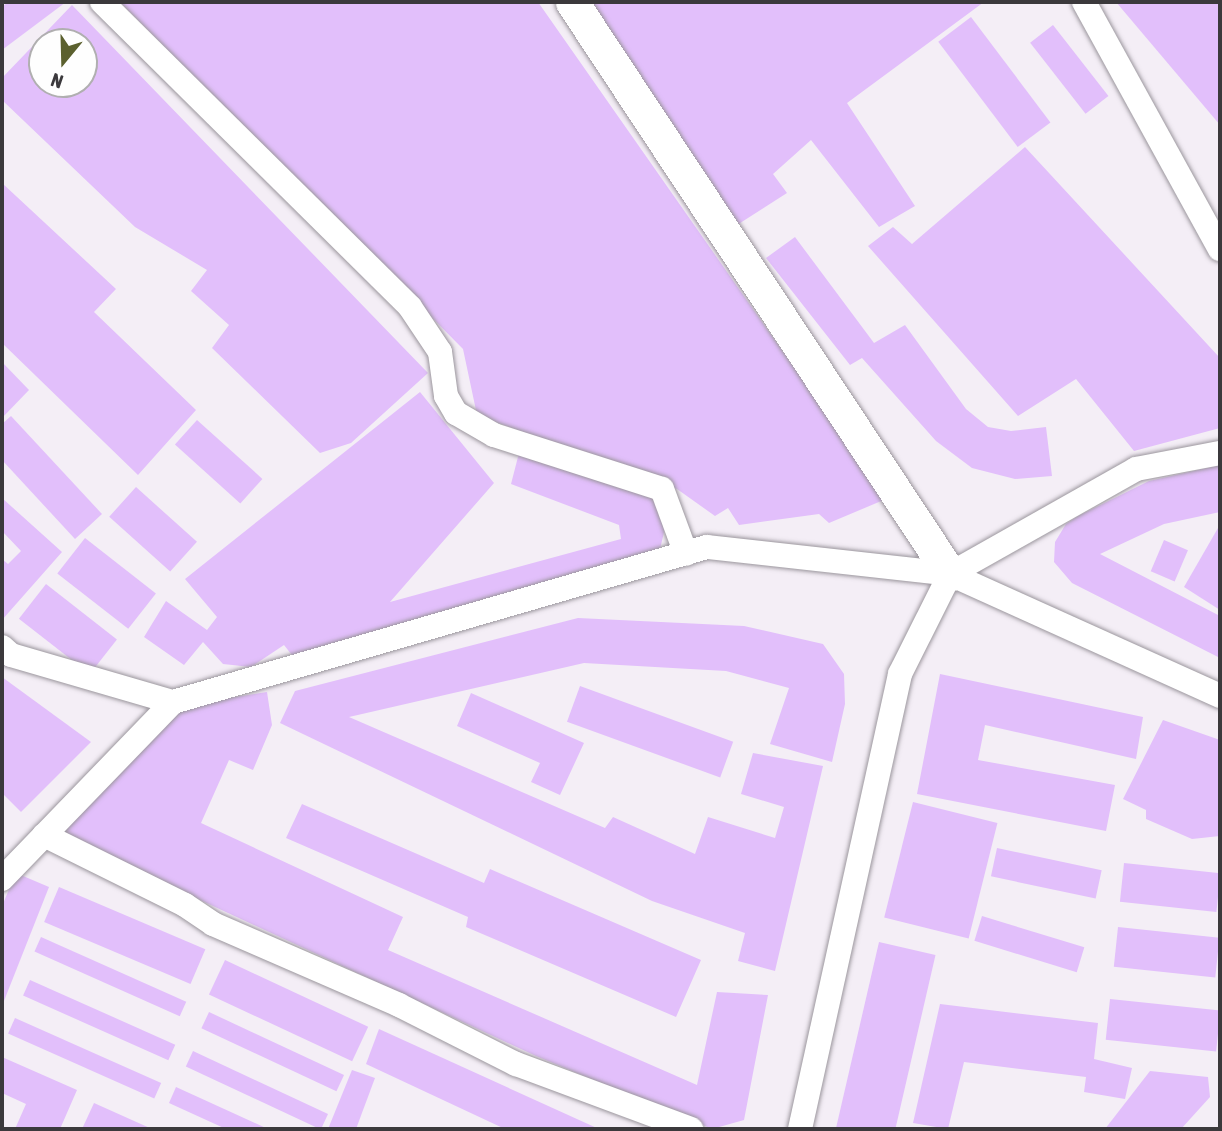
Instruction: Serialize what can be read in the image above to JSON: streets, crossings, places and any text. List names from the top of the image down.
{
  "north": "bottom"
}
